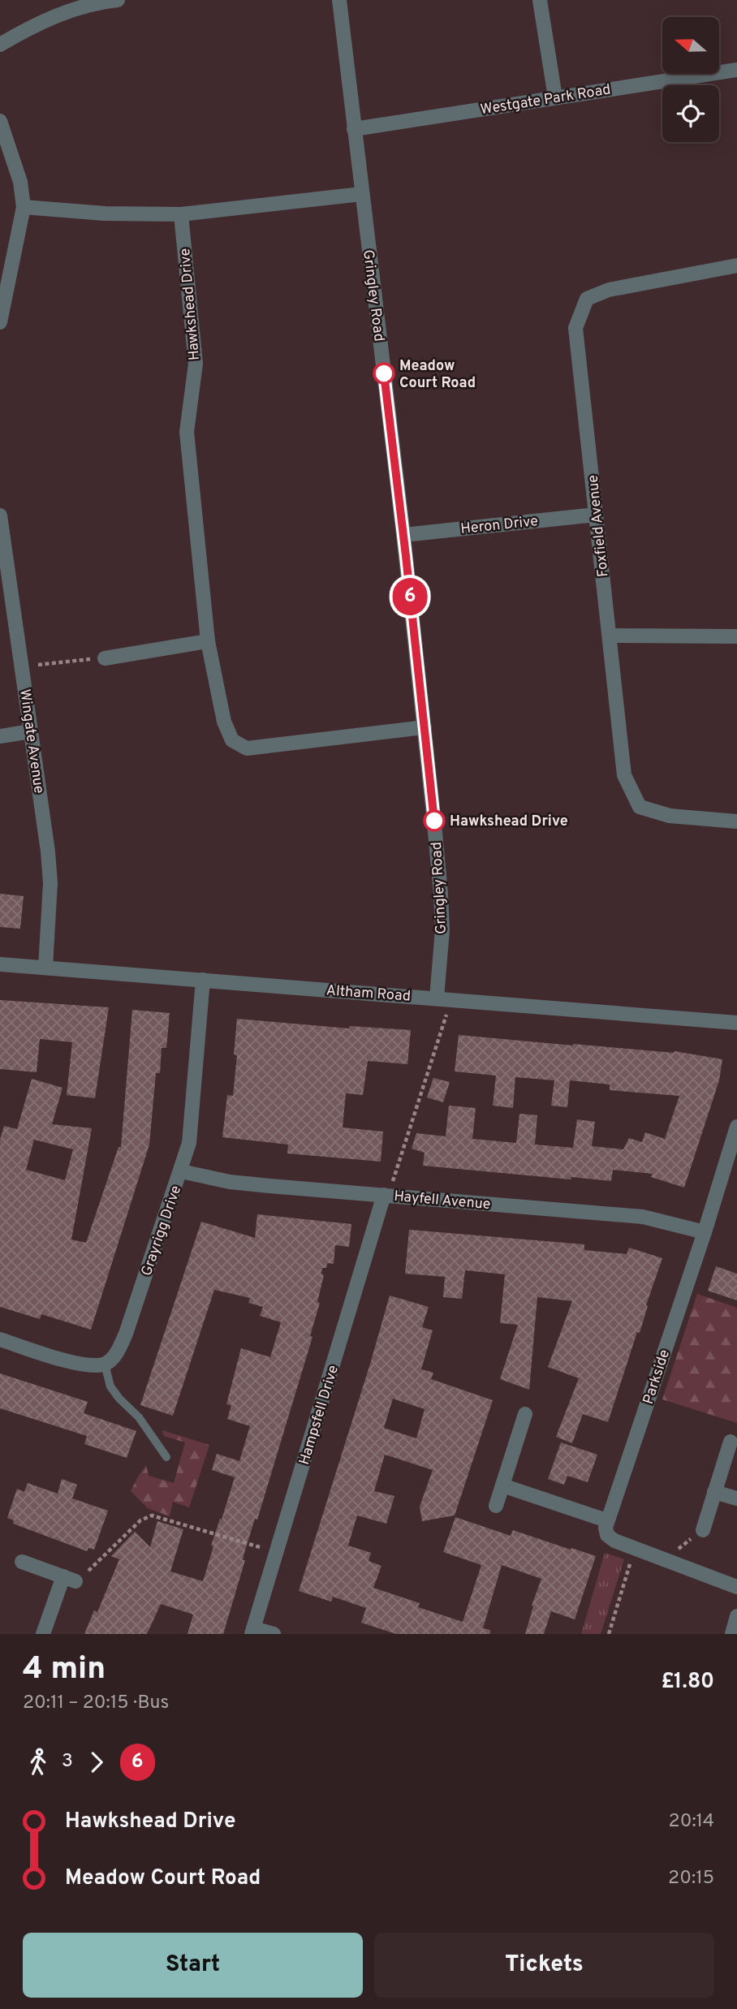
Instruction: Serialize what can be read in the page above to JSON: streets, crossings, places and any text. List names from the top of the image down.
{
  "streets": {
    "street": [
      "Westgate Park Road",
      "Gringley Road",
      "Hawkshead Drive",
      "Heron Drive",
      "Foxfield Avenue",
      "Wingate Avenue",
      "Altham Road",
      "Hayfell Avenue",
      "Grayrigg Drive",
      "Parkside",
      "Hampsfell Drive"
    ]
  },
  "crossings": [
    ["Westgate Park Road", "Gringley Road"],
    ["Gringley Road", "Hawkshead Drive"],
    ["Gringley Road", "Heron Drive"],
    ["Gringley Road", "Altham Road"],
    ["Heron Drive", "Foxfield Avenue"],
    ["Wingate Avenue", "Altham Road"],
    ["Altham Road", "Grayrigg Drive"],
    ["Hayfell Avenue", "Grayrigg Drive"],
    ["Hayfell Avenue", "Parkside"],
    ["Hayfell Avenue", "Hampsfell Drive"]
  ],
  "places": ["Meadow Court Road", "Hawkshead Drive"],
  "lines": ["bus line 6"],
  "north": "left",
  "page": {
    "on_map": "6",
    "heading": ["4 min", "20:11 – 20:15 · Bus", "£1.80"],
    "legs": ["3", "6"],
    "list": [
      {
        "name": "Hawkshead Drive",
        "value": "20:14"
      },
      {
        "name": "Meadow Court Road",
        "value": "20:15"
      }
    ],
    "buttons": ["Start", "Tickets"]
  }
}
